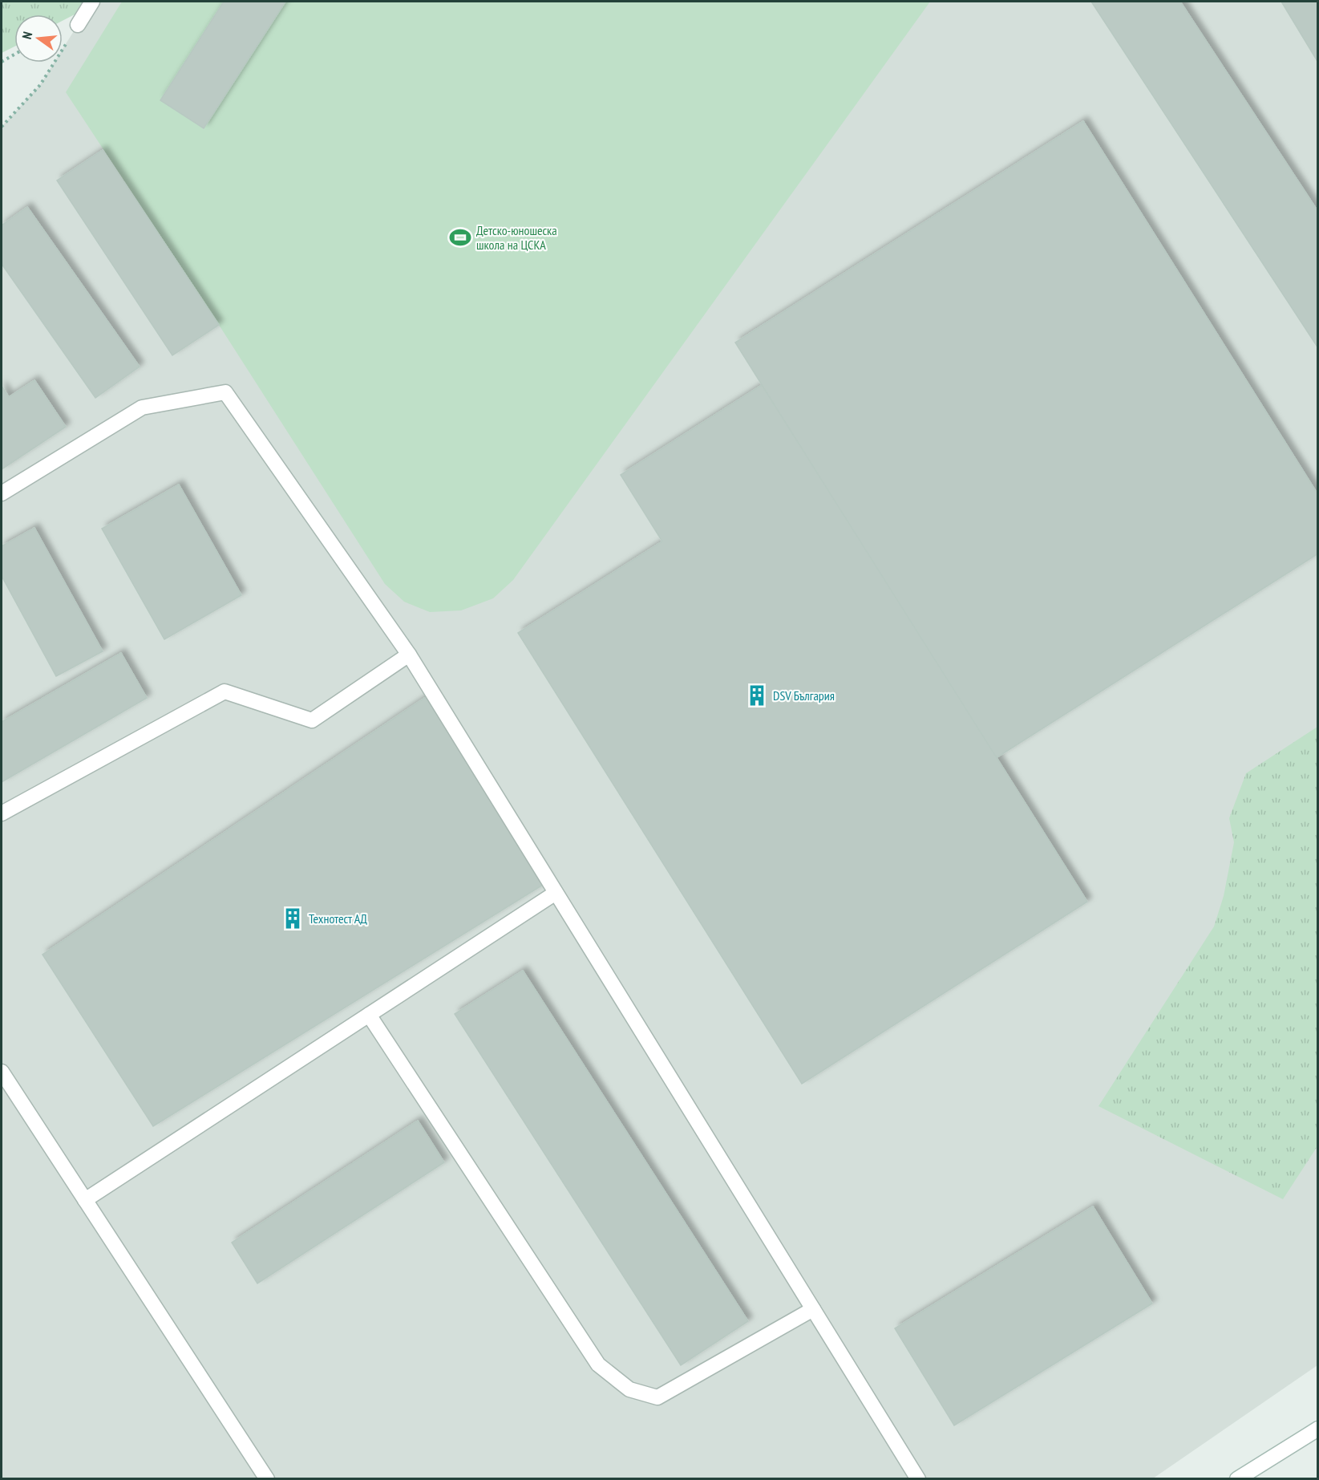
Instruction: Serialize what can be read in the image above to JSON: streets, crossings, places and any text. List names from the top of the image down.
{
  "places": {
    "sports": ["Детско-юношеска школа на ЦСКА"],
    "building": ["DSV България", "Технотест АД"]
  },
  "north": "left"
}
